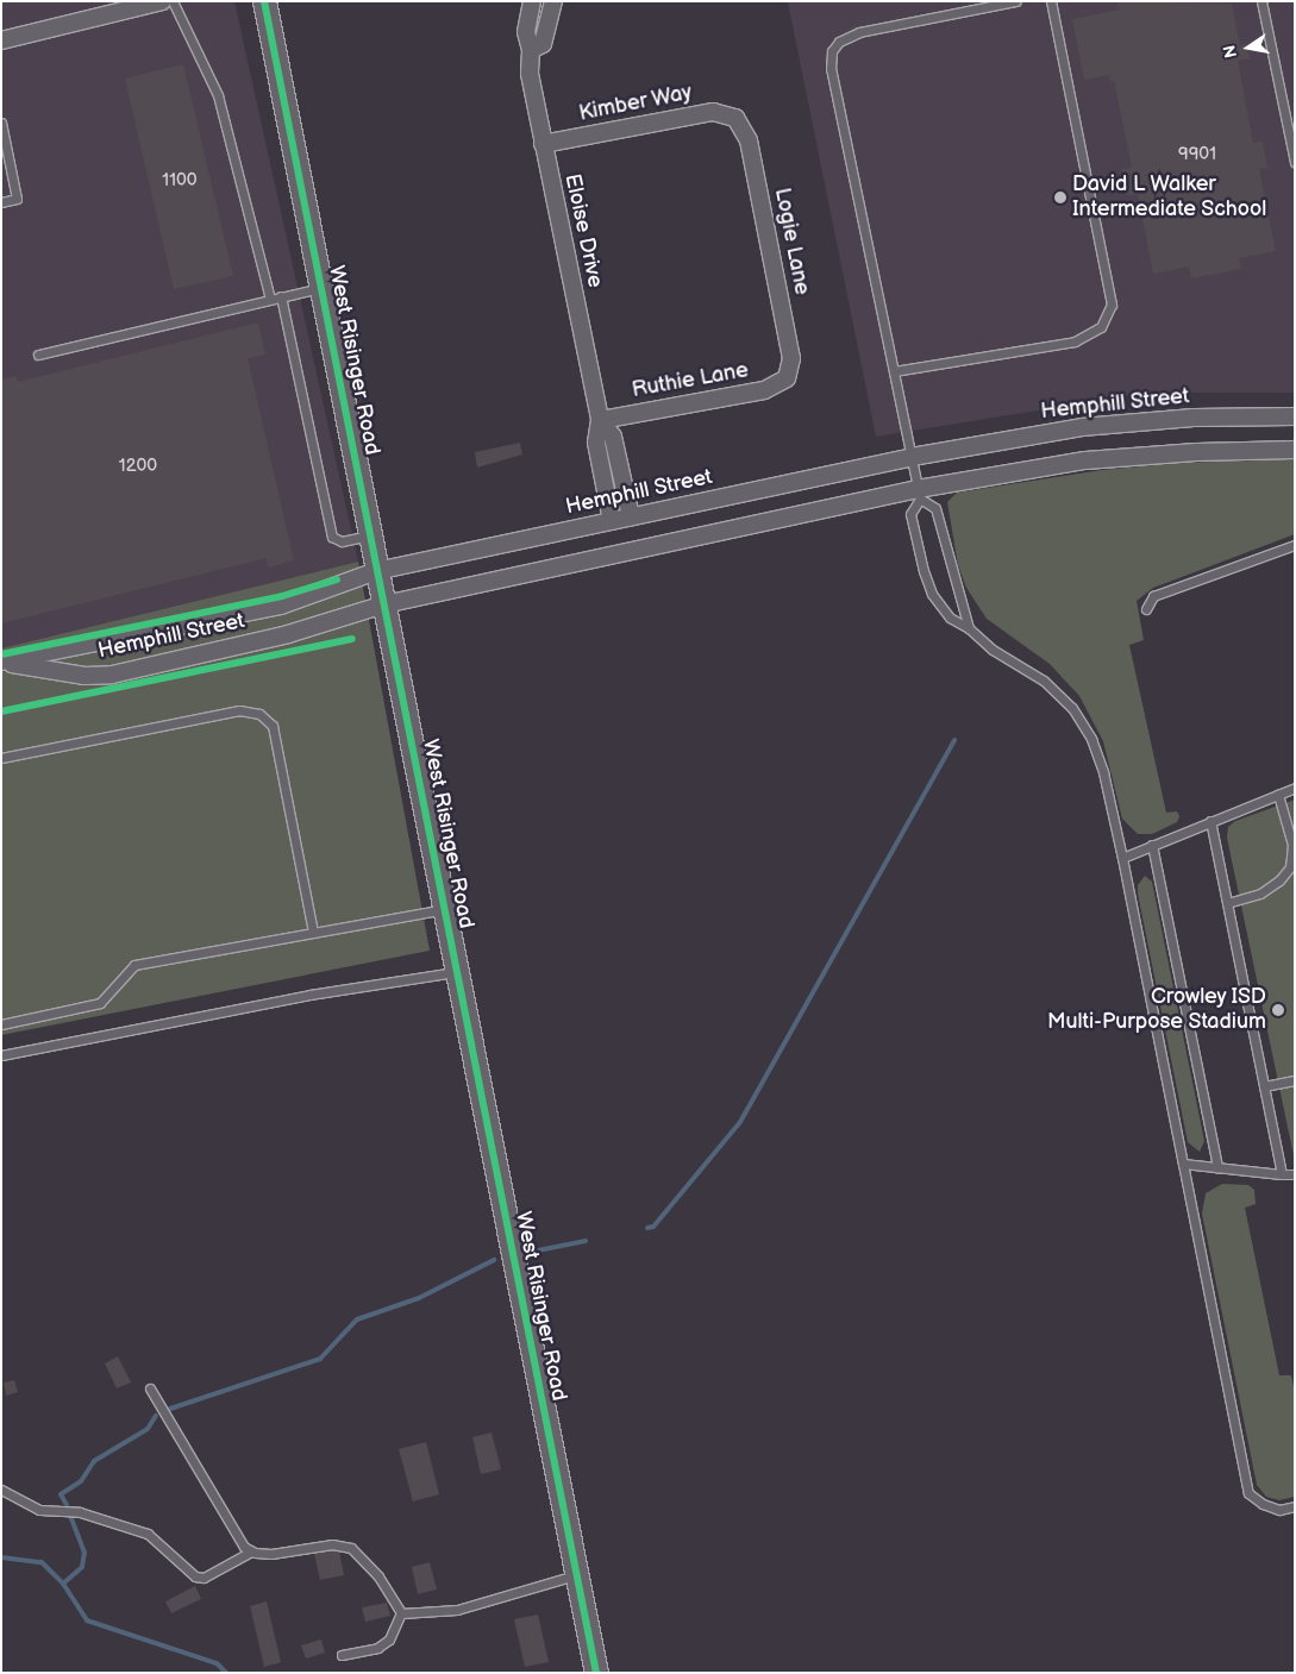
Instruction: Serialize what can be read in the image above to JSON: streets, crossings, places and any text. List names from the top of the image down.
{
  "streets": {
    "street": [
      "Kimber Way",
      "Eloise Drive",
      "Logie Lane",
      "West Risinger Road",
      "Ruthie Lane",
      "Hemphill Street"
    ]
  },
  "crossings": [
    ["Kimber Way", "Eloise Drive"],
    ["Kimber Way", "Logie Lane"],
    ["Eloise Drive", "Ruthie Lane"],
    ["Eloise Drive", "Hemphill Street"],
    ["Logie Lane", "Ruthie Lane"],
    ["West Risinger Road", "Hemphill Street"]
  ],
  "places": ["David L Walker Intermediate School", "Crowley ISD Multi-Purpose Stadium"],
  "house_numbers": ["9901", "1100", "1200"],
  "north": "left"
}
